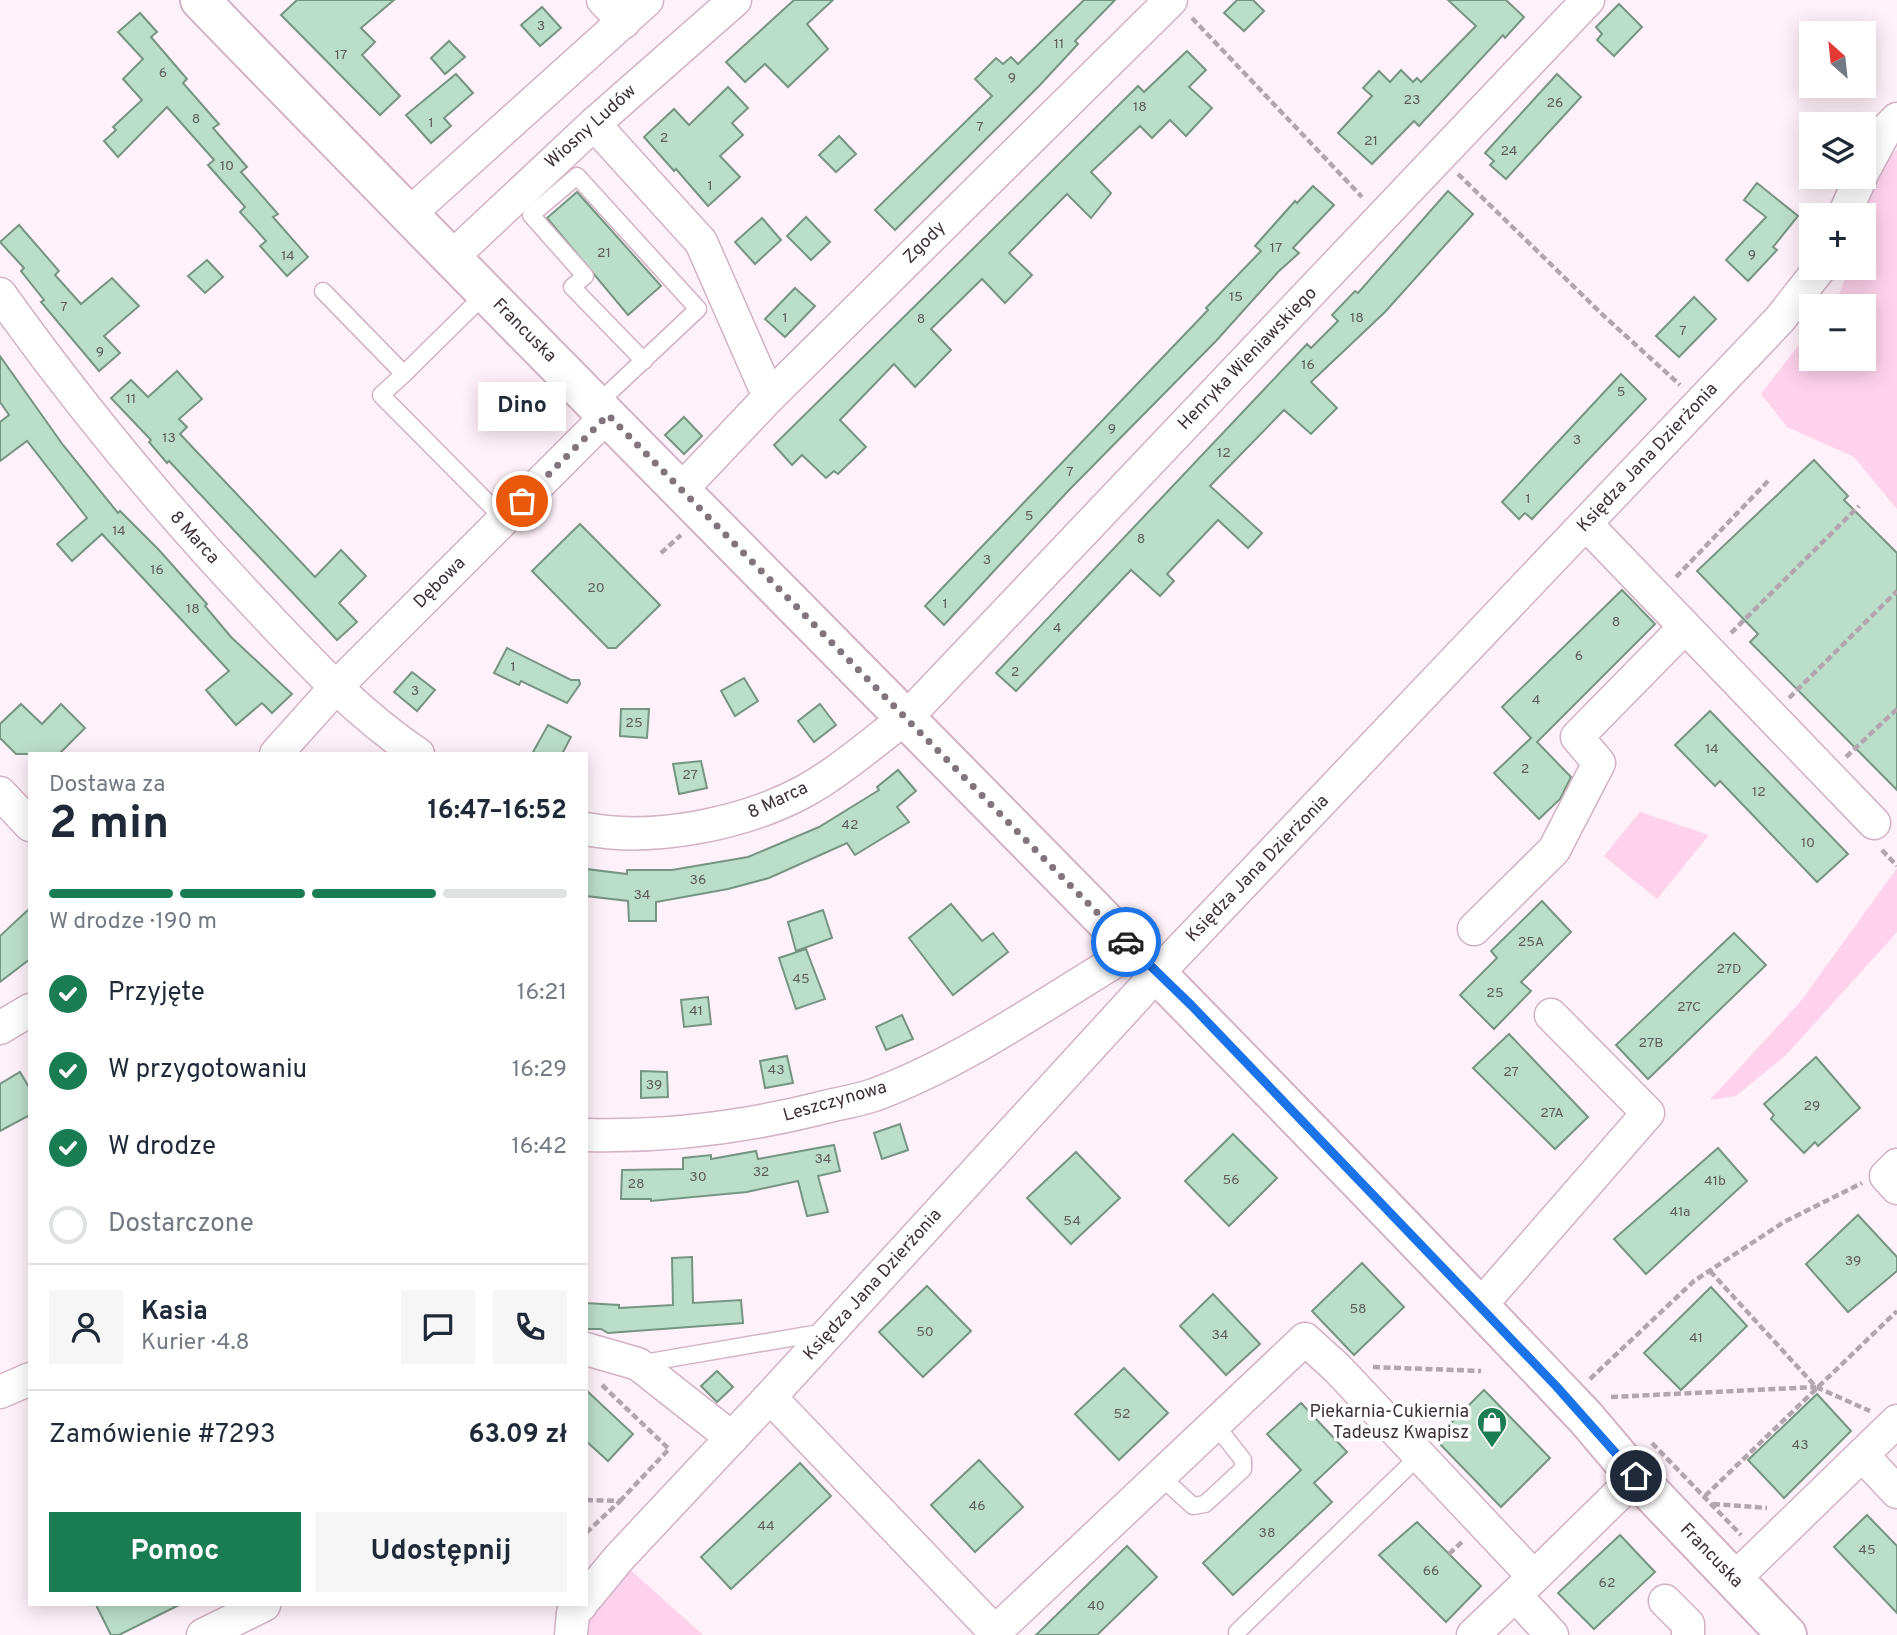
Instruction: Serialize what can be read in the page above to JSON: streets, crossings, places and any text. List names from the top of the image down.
{
  "streets": {
    "street": [
      "Wiosny Ludów",
      "Zgody",
      "Francuska",
      "Henryka Wieniawskiego",
      "Księdza Jana Dzierżonia",
      "8 Marca",
      "Dębowa",
      "Leszczynowa"
    ]
  },
  "crossings": [
    ["Wiosny Ludów", "Francuska"],
    ["Zgody", "Francuska"],
    ["Francuska", "Henryka Wieniawskiego"],
    ["Francuska", "Księdza Jana Dzierżonia"],
    ["Francuska", "8 Marca"],
    ["Francuska", "Dębowa"],
    ["Francuska", "Leszczynowa"],
    ["Henryka Wieniawskiego", "8 Marca"],
    ["Księdza Jana Dzierżonia", "Leszczynowa"],
    ["8 Marca", "Dębowa"]
  ],
  "places": {
    "other": ["Dino"],
    "shop": ["Piekarnia-Cukiernia Tadeusz Kwapisz"]
  },
  "house_numbers": [
    "3",
    "11",
    "17",
    "6",
    "9",
    "23",
    "26",
    "18",
    "8",
    "1",
    "7",
    "2",
    "21",
    "24",
    "10",
    "1",
    "17",
    "21",
    "9",
    "14",
    "15",
    "7",
    "1",
    "18",
    "8",
    "7",
    "9",
    "16",
    "5",
    "11",
    "9",
    "13",
    "3",
    "12",
    "7",
    "1",
    "5",
    "14",
    "8",
    "3",
    "16",
    "20",
    "1",
    "18",
    "8",
    "4",
    "6",
    "1",
    "2",
    "3",
    "4",
    "25",
    "14",
    "2",
    "27",
    "12",
    "42",
    "10",
    "36",
    "34",
    "25A",
    "27D",
    "45",
    "25",
    "27C",
    "41",
    "27B",
    "43",
    "27",
    "39",
    "29",
    "27A",
    "34",
    "32",
    "30",
    "56",
    "41b",
    "28",
    "41a",
    "54",
    "39",
    "58",
    "50",
    "34",
    "41",
    "52",
    "43",
    "46",
    "44",
    "38",
    "45",
    "66",
    "62",
    "40"
  ],
  "north": "top left",
  "page": {
    "map_buttons": ["+", "−"],
    "bubble": "Dino",
    "heading": ["2 min", "Dostawa za", "16:47–16:52"],
    "panel": [
      "Kasia",
      "Kurier · 4.8",
      "Zamówienie #7293",
      "63.09 zł"
    ],
    "bar": "W drodze · 190 m",
    "list": [
      ["Przyjęte", "16:21"],
      ["W przygotowaniu", "16:29"],
      ["W drodze", "16:42"],
      "Dostarczone"
    ],
    "buttons": ["Pomoc", "Udostępnij"]
  }
}
